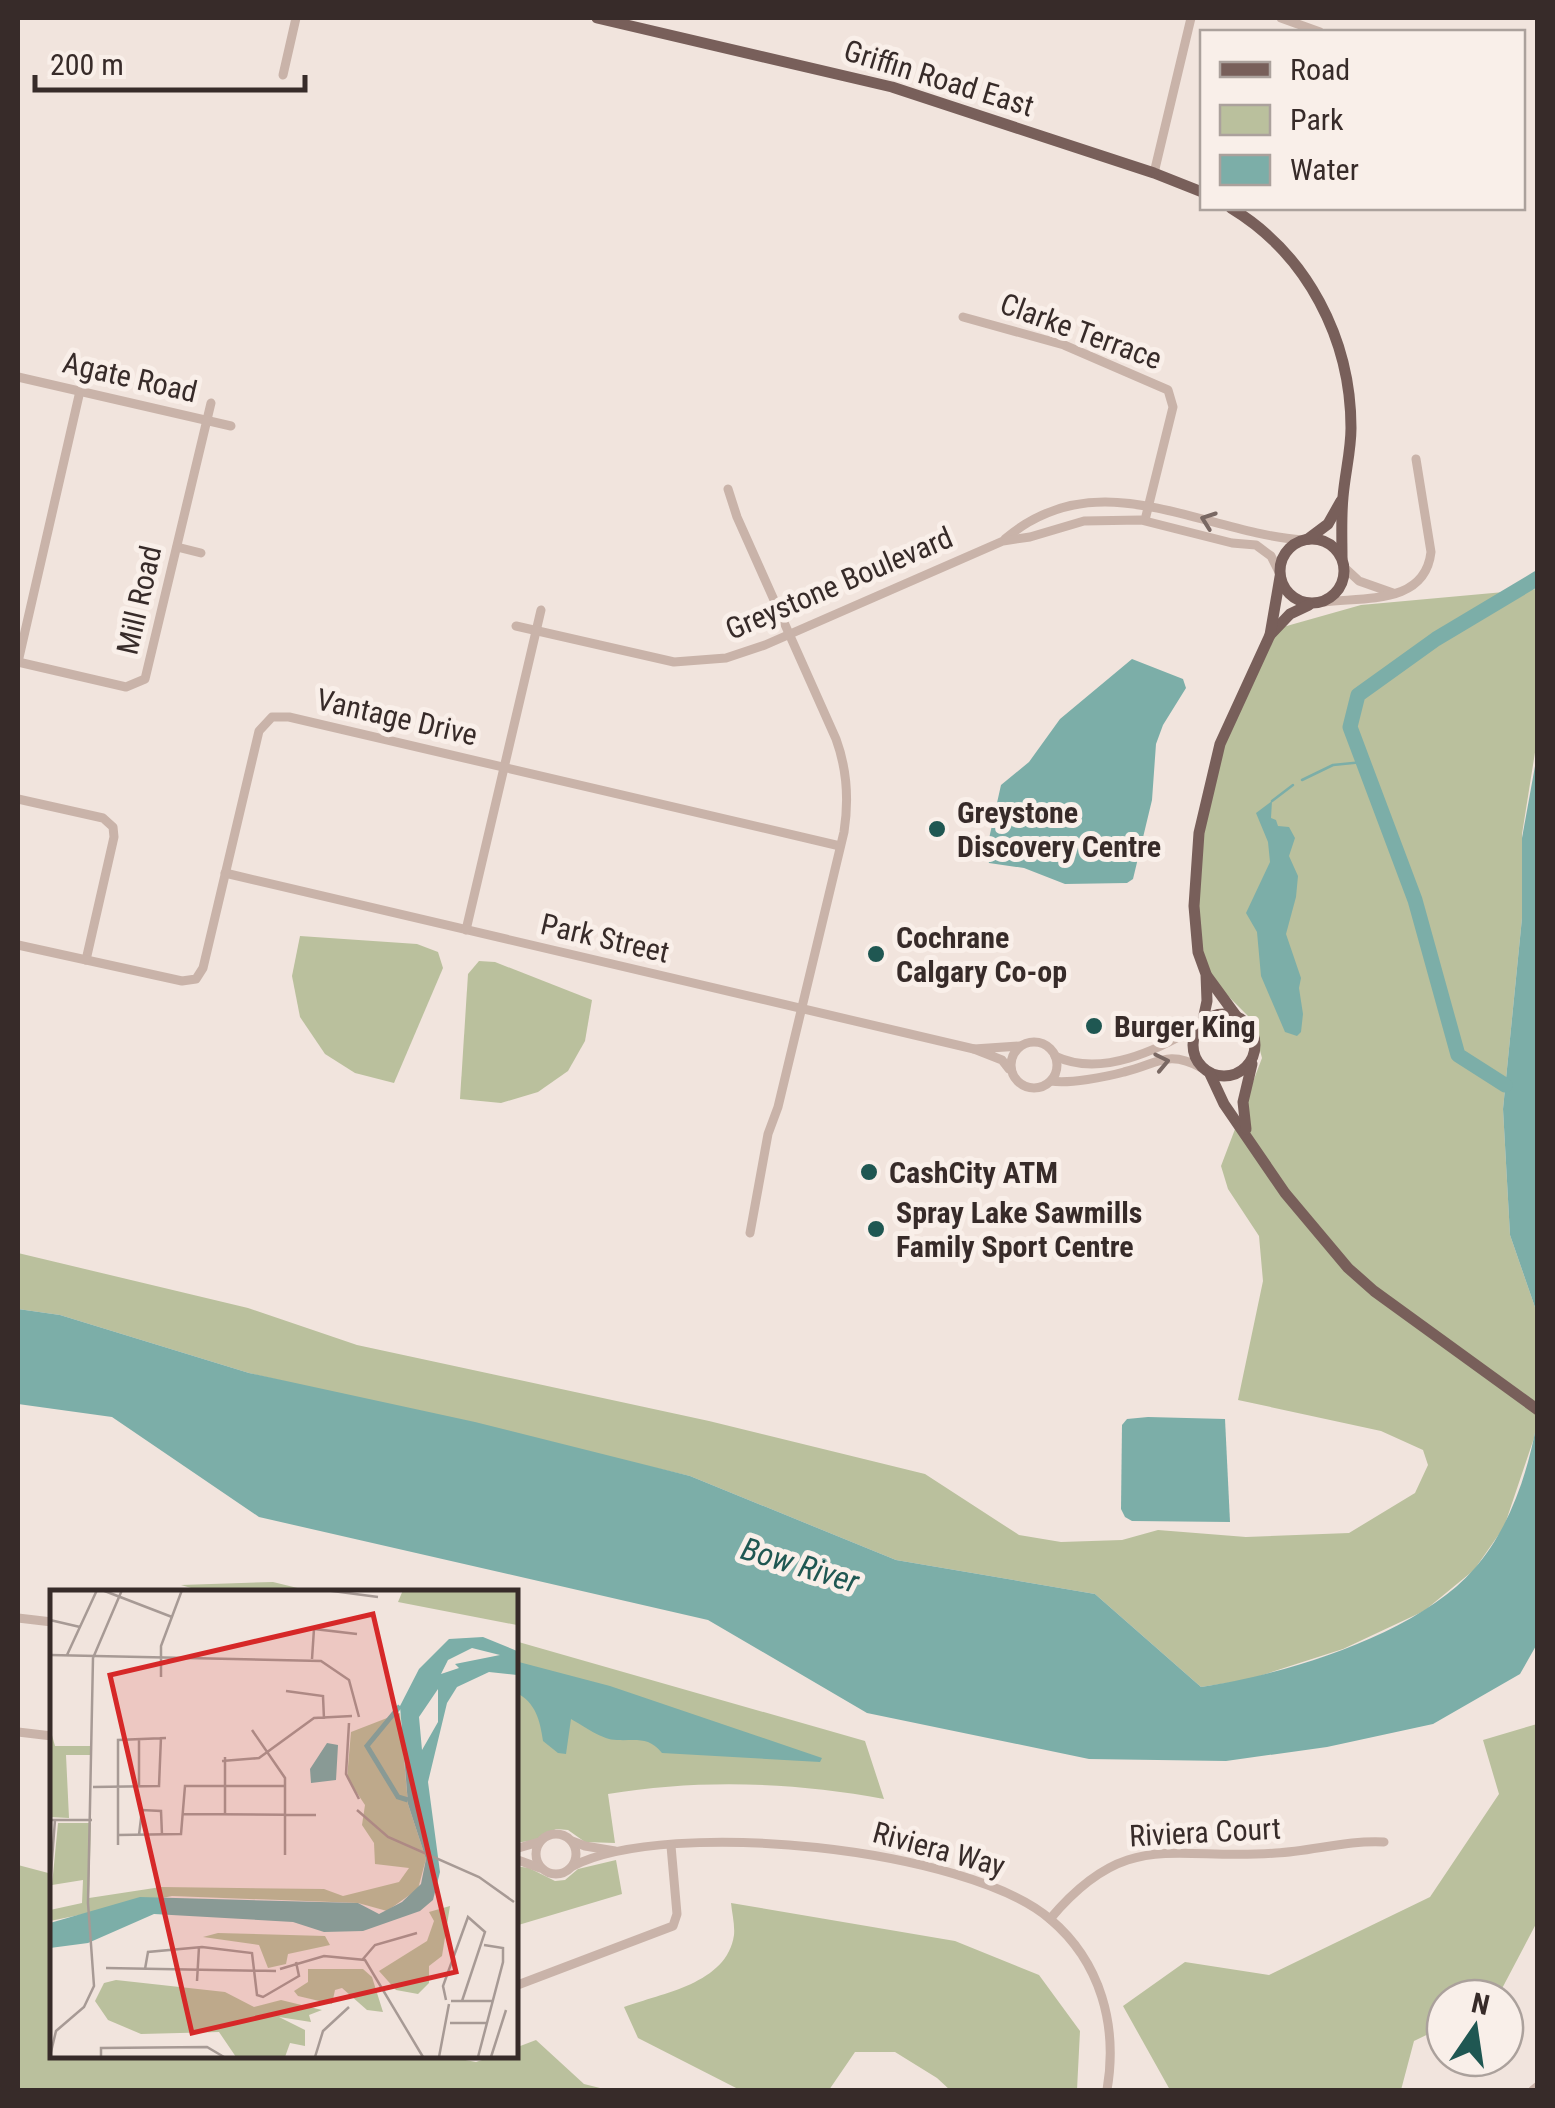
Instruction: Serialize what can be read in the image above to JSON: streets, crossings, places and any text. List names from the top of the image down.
{
  "streets": {
    "main road": ["Griffin Road East"],
    "street": [
      "Clarke Terrace",
      "Agate Road",
      "Greystone Boulevard",
      "Mill Road",
      "Vantage Drive",
      "Park Street",
      "Riviera Court",
      "Riviera Way"
    ]
  },
  "crossings": [
    ["Clarke Terrace", "Greystone Boulevard"],
    ["Agate Road", "Mill Road"],
    ["Vantage Drive", "Park Street"],
    ["Riviera Court", "Riviera Way"]
  ],
  "water": ["Bow River"],
  "places": [
    "Greystone Discovery Centre",
    "Cochrane Calgary Co-op",
    "Burger King",
    "CashCity ATM",
    "Spray Lake Sawmills Family Sport Centre"
  ],
  "legend": ["Road", "Park", "Water"],
  "scale_bar": "200 m",
  "north": "top"
}
